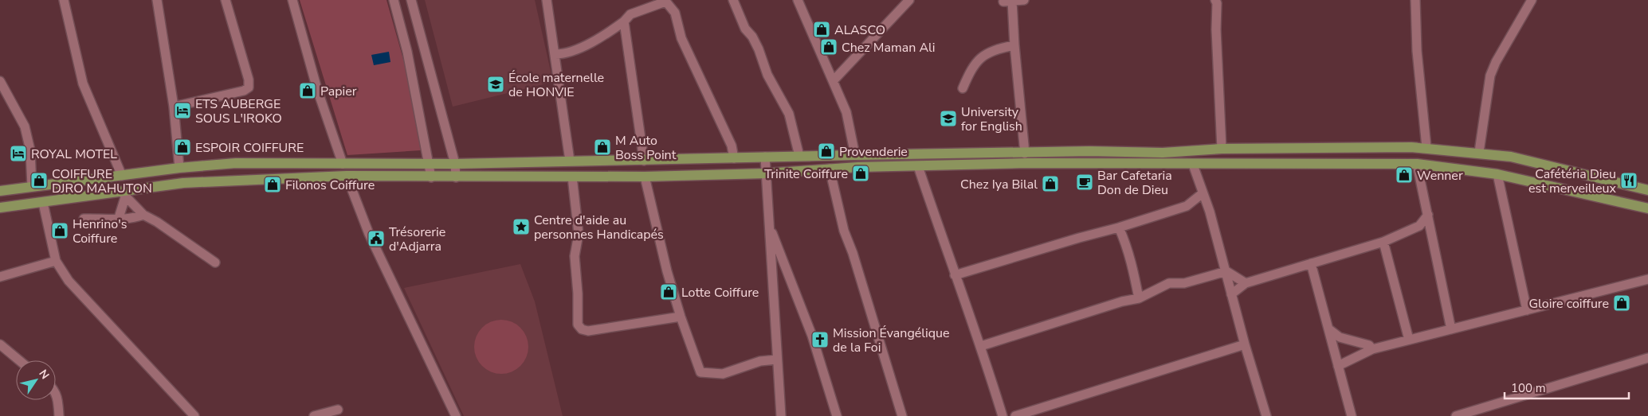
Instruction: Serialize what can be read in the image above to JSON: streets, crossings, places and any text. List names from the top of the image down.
{
  "places": {
    "shop": [
      "ALASCO",
      "Chez Maman Ali",
      "Papier",
      "ESPOIR COIFFURE",
      "M Auto Boss Point",
      "Provenderie",
      "Trinite Coiffure",
      "Wenner",
      "COIFFURE DJRO MAHUTON",
      "Chez Iya Bilal",
      "Filonos Coiffure",
      "Henrino's Coiffure",
      "Lotte Coiffure",
      "Gloire coiffure"
    ],
    "school or university": ["École maternelle de HONVIE", "University for English"],
    "hotel": ["ETS AUBERGE SOUS L'IROKO", "ROYAL MOTEL"],
    "restaurant": ["Cafétéria Dieu est merveilleux"],
    "cafe": ["Bar Cafetaria Don de Dieu"],
    "place": ["Centre d'aide au personnes Handicapés"],
    "public building": ["Trésorerie d'Adjarra"],
    "church": ["Mission Évangélique de la Foi"]
  },
  "scale_bar": "100 m",
  "north": "top right"
}
